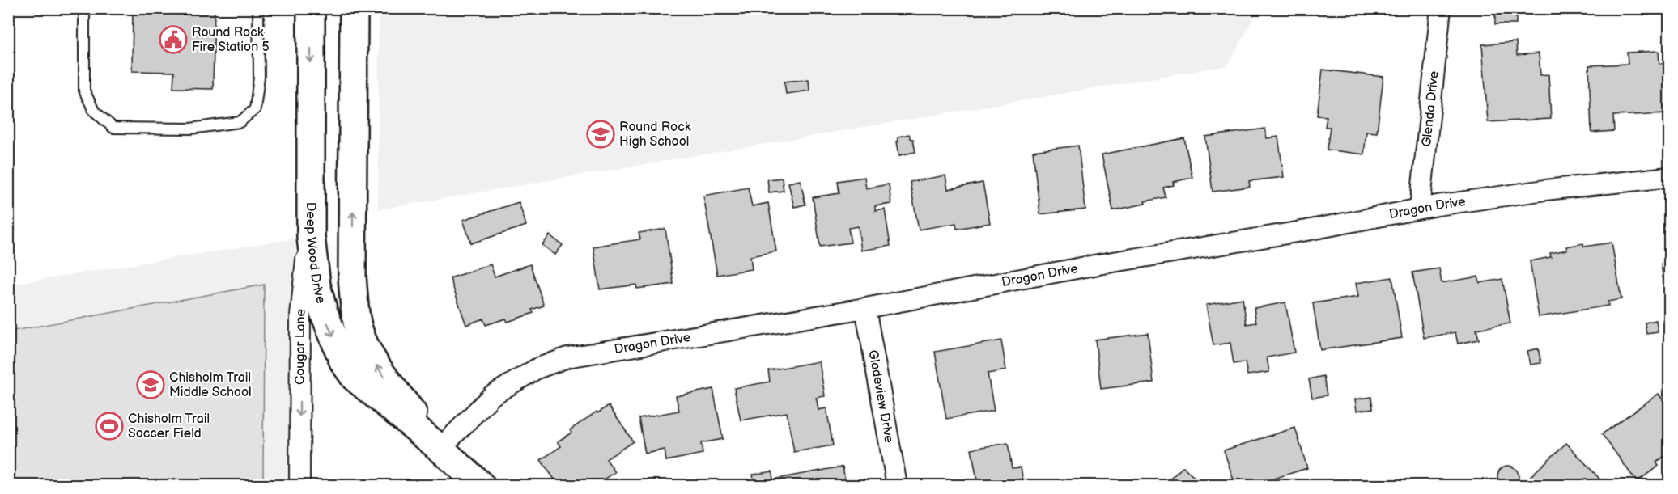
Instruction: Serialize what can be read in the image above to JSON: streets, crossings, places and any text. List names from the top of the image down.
{
  "streets": {
    "street": [
      "Glenda Drive",
      "Dragon Drive",
      "Deep Wood Drive",
      "Cougar Lane",
      "Gladeview Drive"
    ]
  },
  "crossings": [
    ["Glenda Drive", "Dragon Drive"],
    ["Dragon Drive", "Deep Wood Drive"],
    ["Dragon Drive", "Gladeview Drive"],
    ["Deep Wood Drive", "Cougar Lane"]
  ],
  "one_way": ["Cougar Lane"],
  "places": {
    "public building": ["Round Rock Fire Station 5"],
    "school or university": ["Round Rock High School", "Chisholm Trail Middle School"],
    "sports": ["Chisholm Trail Soccer Field"]
  }
}
